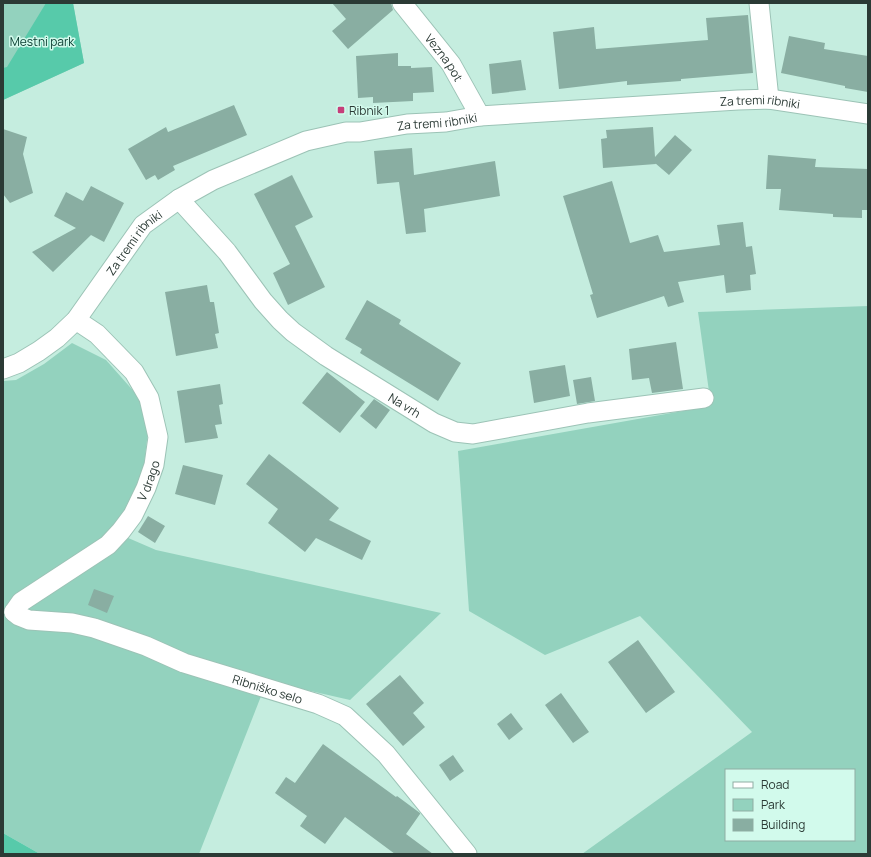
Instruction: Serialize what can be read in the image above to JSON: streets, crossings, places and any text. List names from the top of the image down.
{
  "streets": {
    "street": [
      "Vezna pot",
      "Za tremi ribniki",
      "Na vrh",
      "V drago",
      "Ribniško selo"
    ]
  },
  "crossings": [
    ["Vezna pot", "Za tremi ribniki"],
    ["Za tremi ribniki", "Na vrh"],
    ["Za tremi ribniki", "V drago"],
    ["V drago", "Ribniško selo"]
  ],
  "parks": ["Mestni park"],
  "places": {
    "transit": ["Ribnik 1"]
  },
  "legend": ["Road", "Park", "Building"]
}
